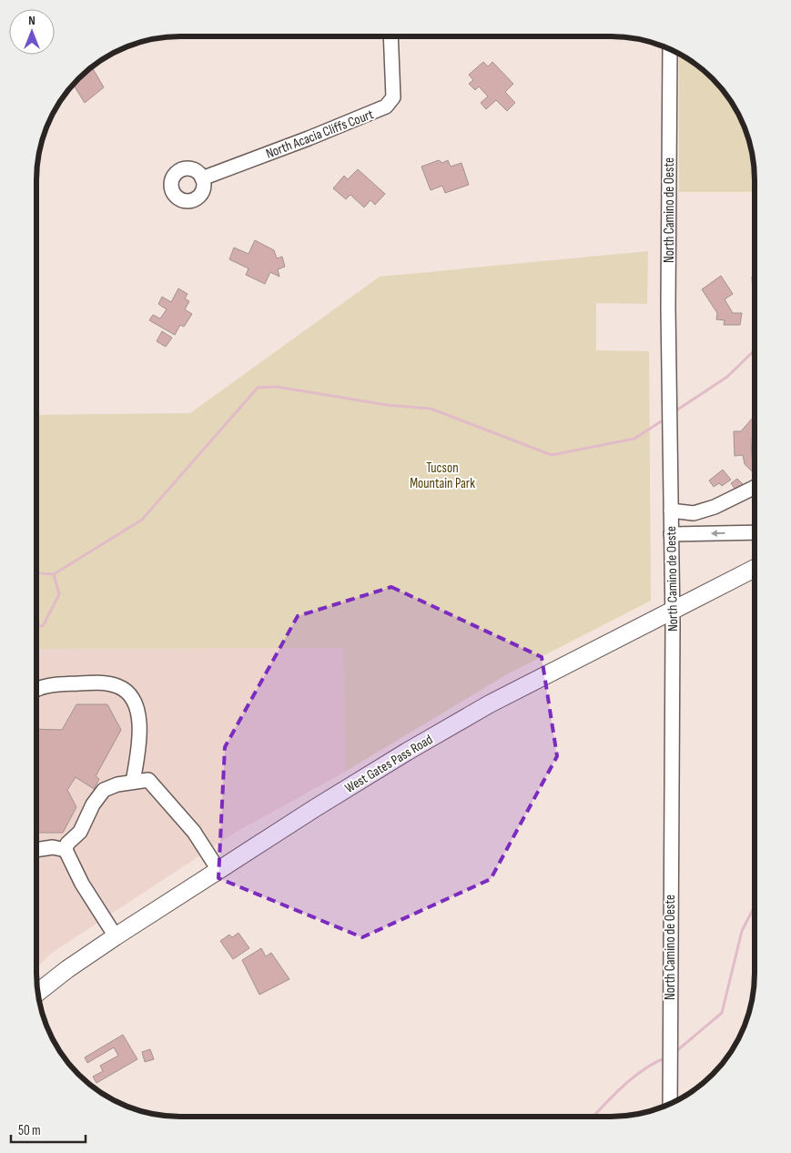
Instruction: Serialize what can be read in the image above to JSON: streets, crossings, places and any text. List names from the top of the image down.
{
  "streets": {
    "main road": ["West Gates Pass Road"],
    "street": ["North Acacia Cliffs Court", "North Camino de Oeste"]
  },
  "crossings": [
    ["North Camino de Oeste", "West Gates Pass Road"]
  ],
  "parks": ["Tucson Mountain Park"],
  "scale_bar": "50 m",
  "north": "top"
}
